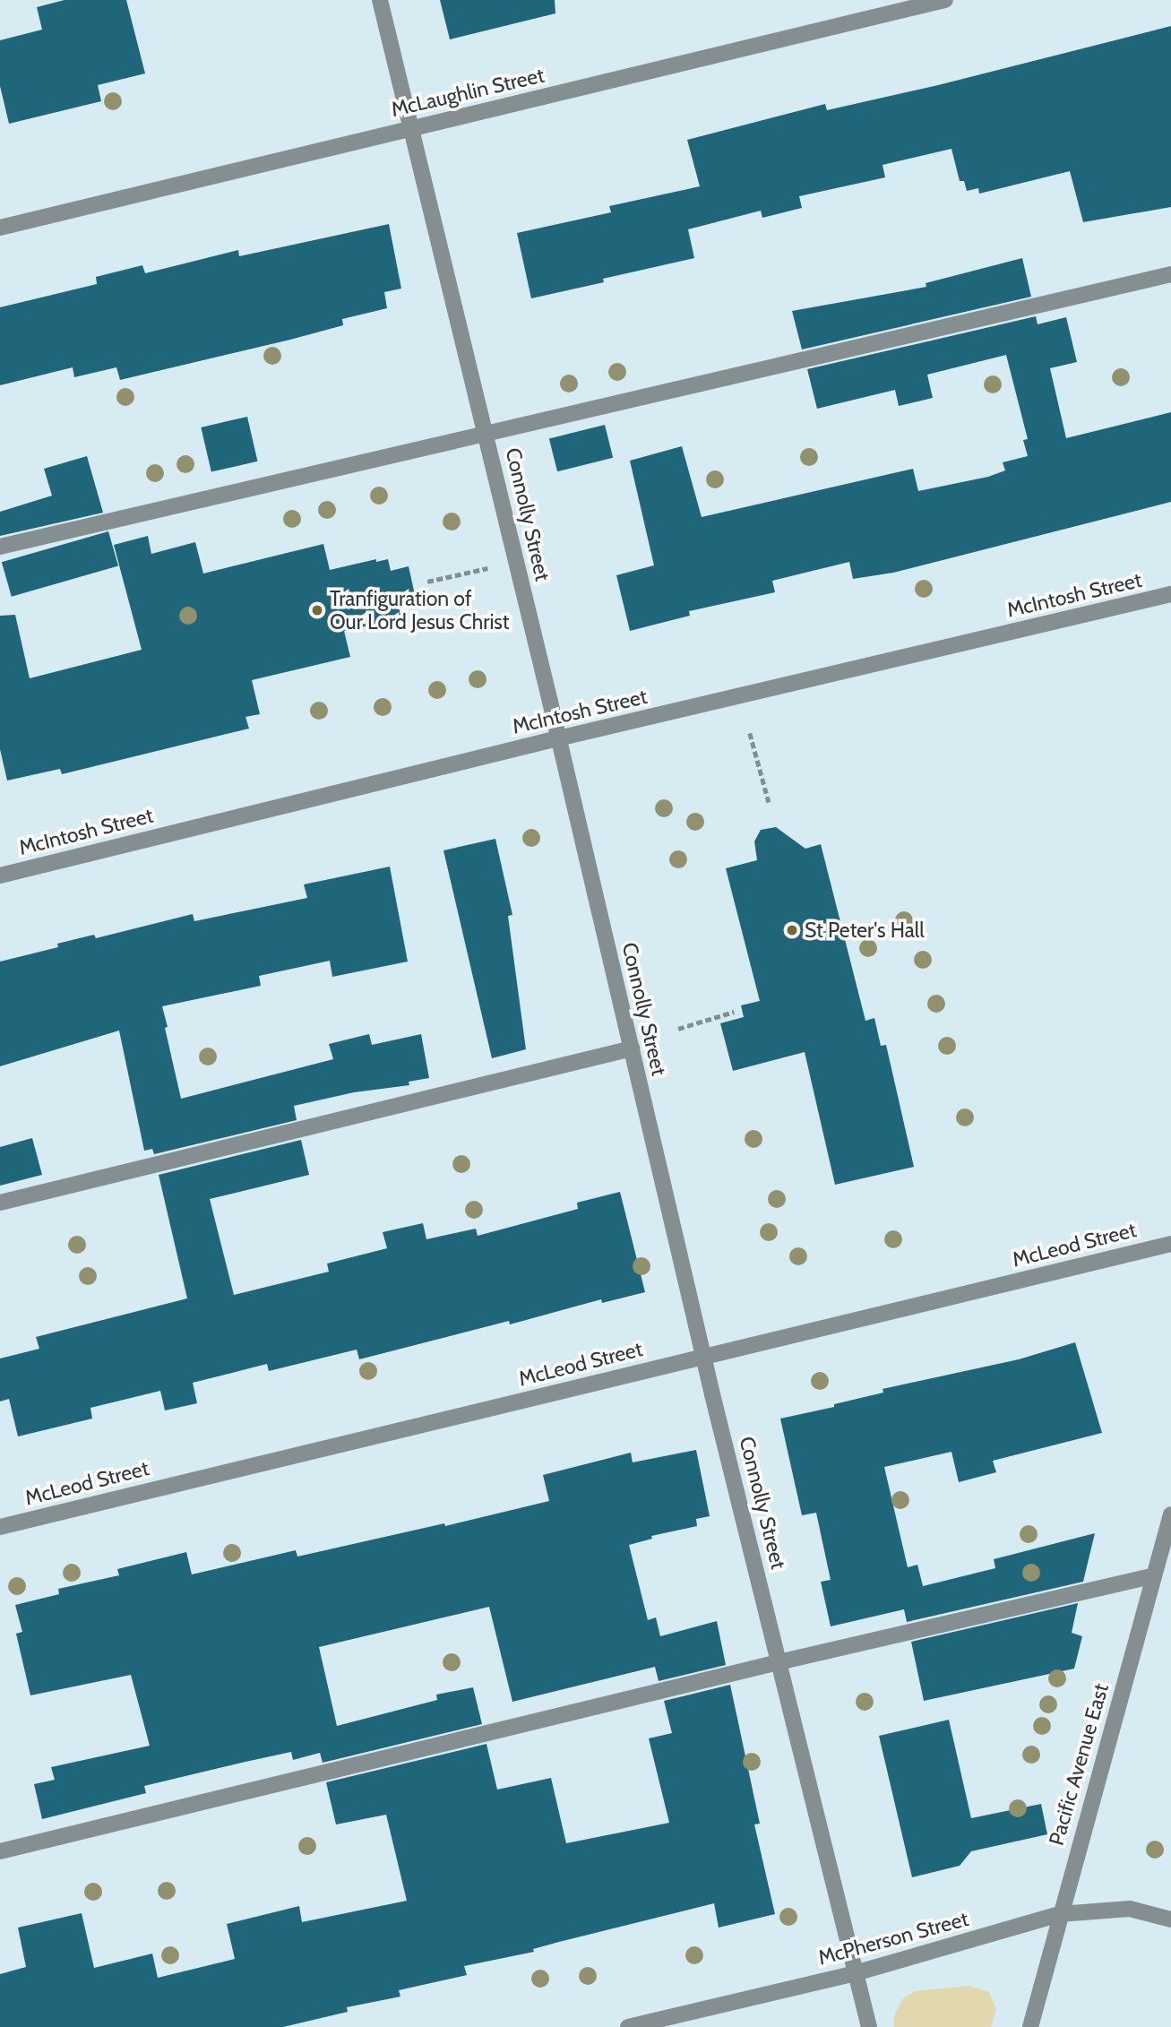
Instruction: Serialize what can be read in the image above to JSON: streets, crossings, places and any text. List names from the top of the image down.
{
  "streets": {
    "street": [
      "McLaughlin Street",
      "Connolly Street",
      "McIntosh Street",
      "McLeod Street",
      "Pacific Avenue East",
      "McPherson Street"
    ]
  },
  "crossings": [
    ["McLaughlin Street", "Connolly Street"],
    ["Connolly Street", "McIntosh Street"],
    ["Connolly Street", "McLeod Street"],
    ["Connolly Street", "McPherson Street"],
    ["Pacific Avenue East", "McPherson Street"]
  ],
  "places": ["Tranfiguration of Our Lord Jesus Christ", "St Peter's Hall"]
}
